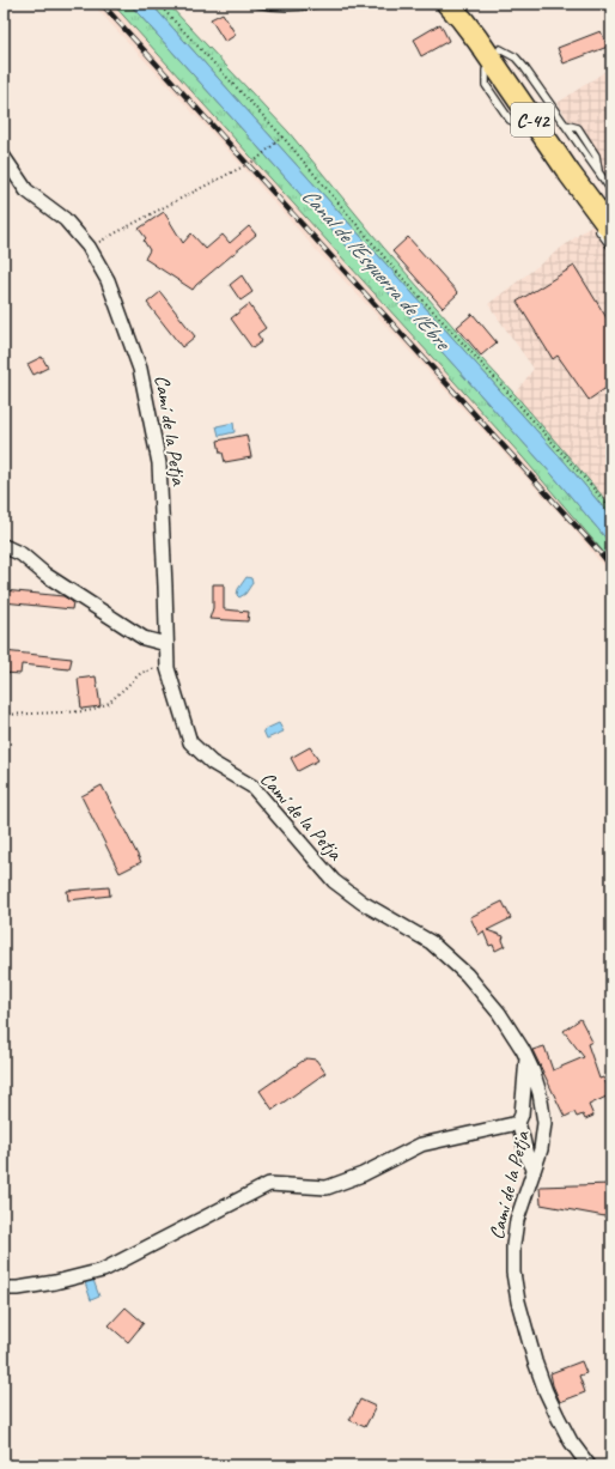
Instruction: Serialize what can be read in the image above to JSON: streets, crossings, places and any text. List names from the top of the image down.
{
  "streets": {
    "main road": ["C-42"],
    "street": ["Camí de la Petja"]
  },
  "water": ["Canal de l'Esquerra de l'Ebre"]
}
